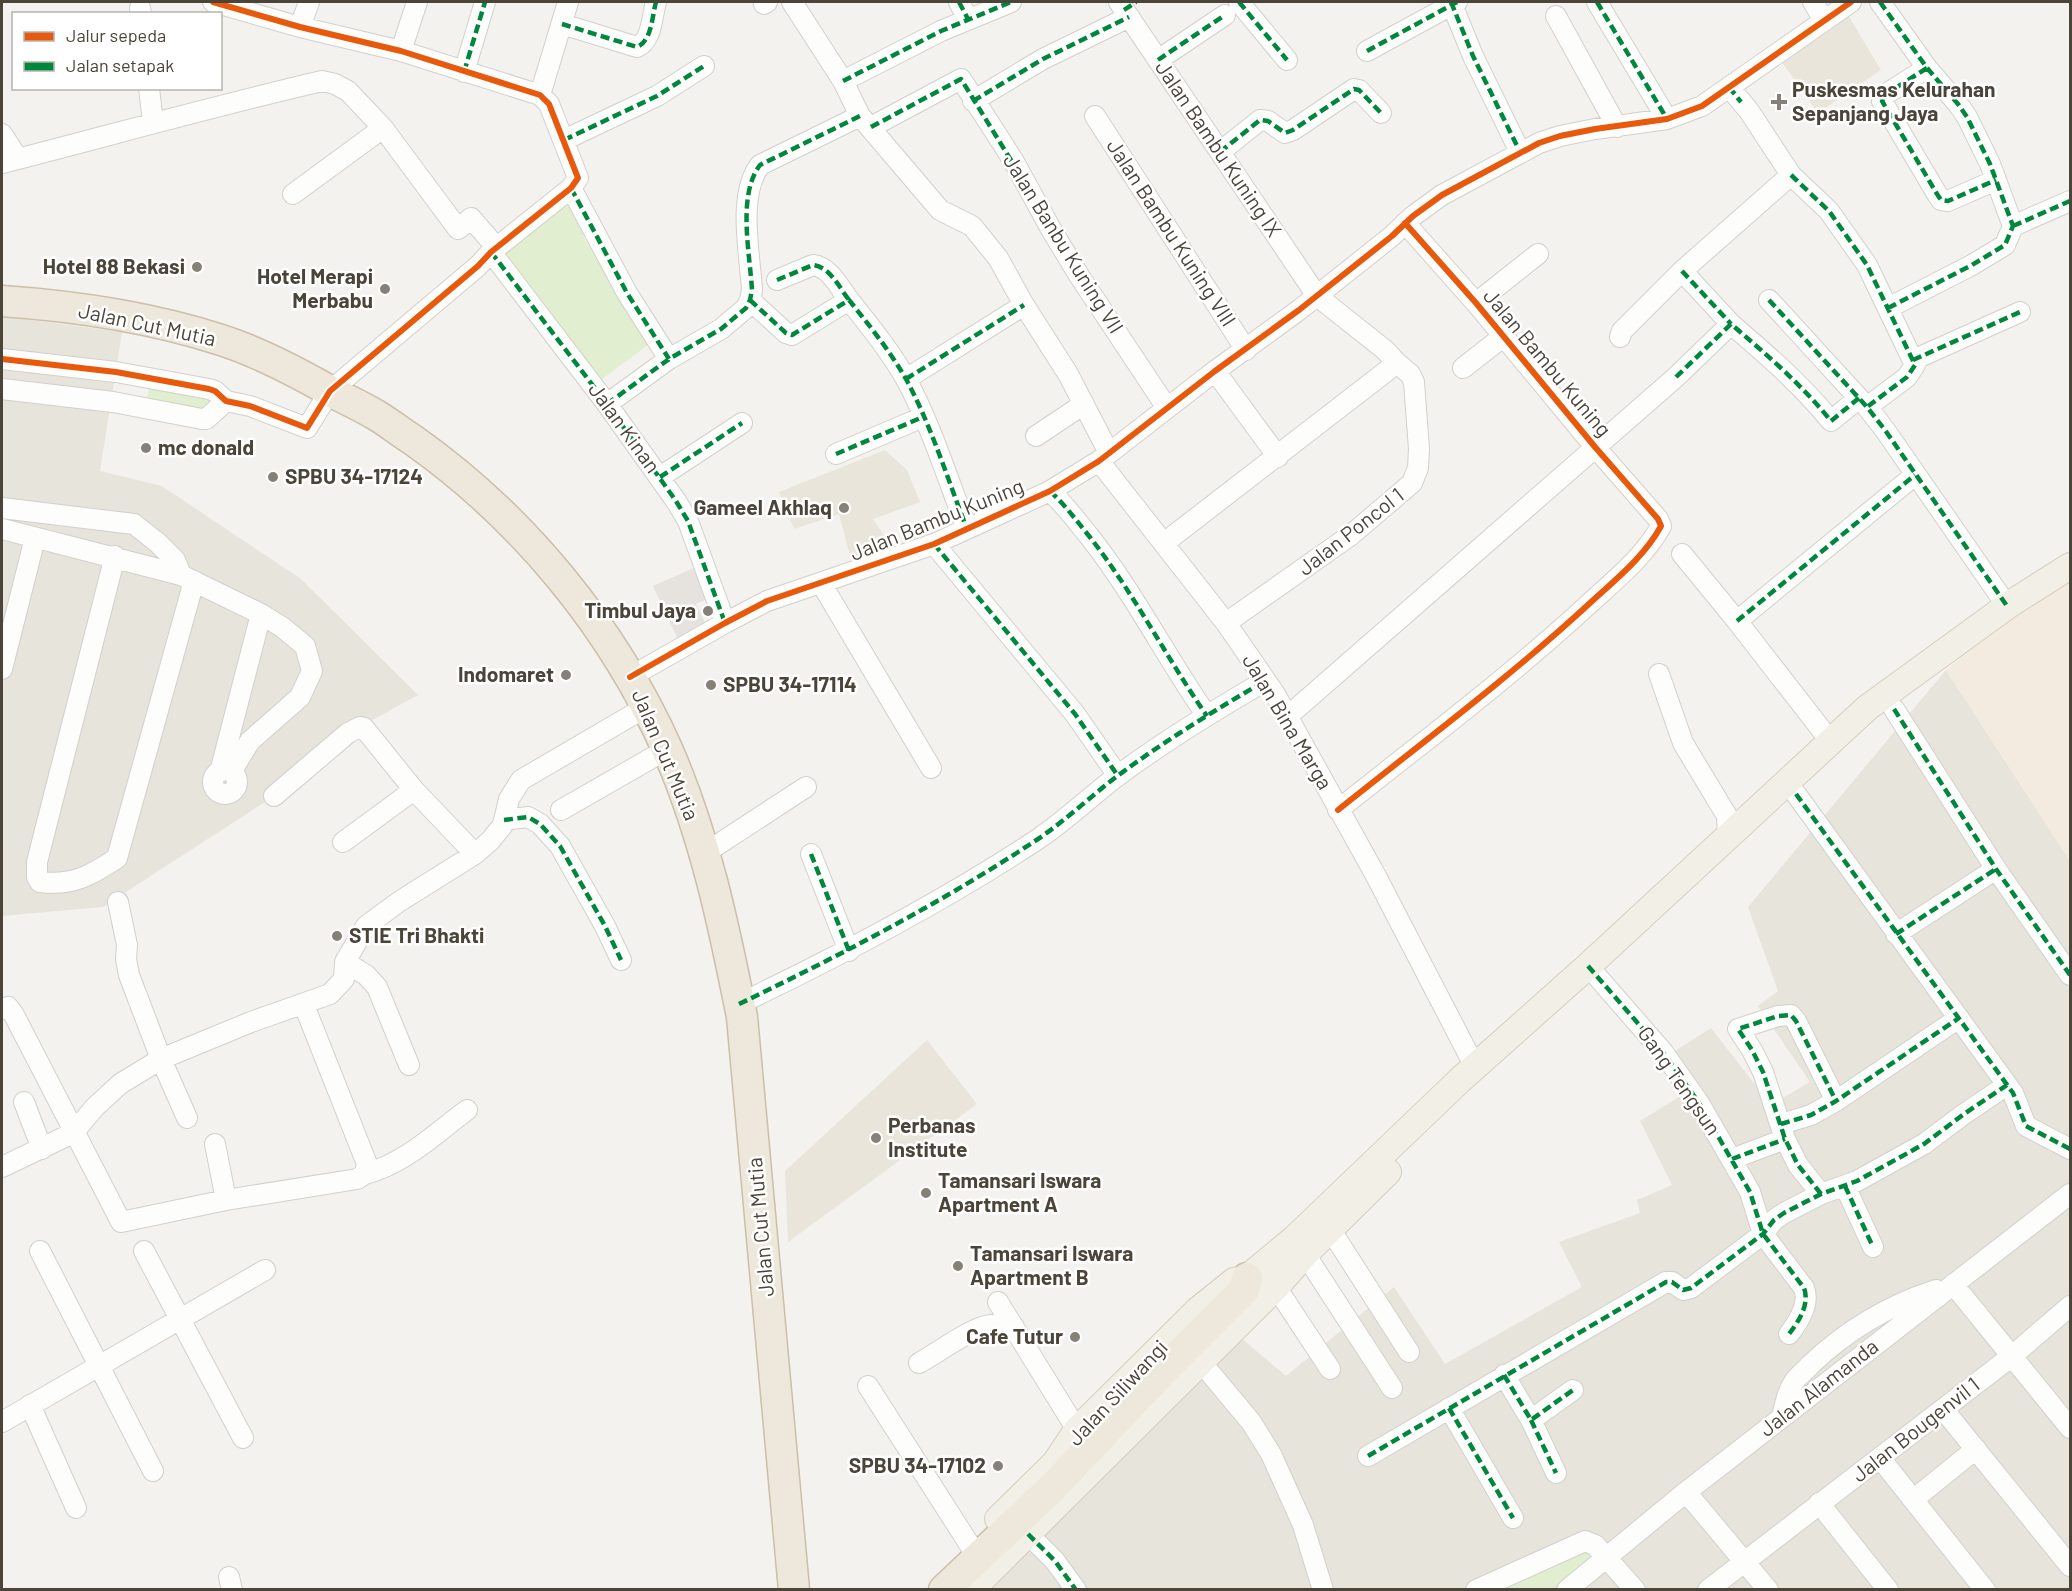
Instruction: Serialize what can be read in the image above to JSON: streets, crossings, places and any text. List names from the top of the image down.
{
  "streets": {
    "highway": ["Jalan Cut Mutia"],
    "main road": ["Jalan Siliwangi"],
    "street": [
      "Jalan Bambu Kuning IX",
      "Jalan Bambu Kuning VIII",
      "Jalan Banbu Kuning VII",
      "Jalan Bambu Kuning",
      "Jalan Kinan",
      "Jalan Poncol 1",
      "Jalan Bina Marga",
      "Gang Tengsun",
      "Jalan Alamanda",
      "Jalan Bougenvil 1"
    ]
  },
  "crossings": [
    ["Jalan Bambu Kuning IX", "Jalan Bambu Kuning"],
    ["Jalan Bambu Kuning IX", "Jalan Poncol 1"],
    ["Jalan Bambu Kuning VIII", "Jalan Bambu Kuning"],
    ["Jalan Banbu Kuning VII", "Jalan Bambu Kuning"],
    ["Jalan Banbu Kuning VII", "Jalan Bina Marga"],
    ["Jalan Cut Mutia", "Jalan Bambu Kuning"],
    ["Jalan Bambu Kuning", "Jalan Kinan"],
    ["Jalan Bambu Kuning", "Jalan Bina Marga"],
    ["Jalan Poncol 1", "Jalan Bina Marga"]
  ],
  "places": {
    "health": ["Puskesmas Kelurahan Sepanjang Jaya"],
    "other": [
      "Hotel 88 Bekasi",
      "Hotel Merapi Merbabu",
      "mc donald",
      "SPBU 34-17124",
      "Gameel Akhlaq",
      "Timbul Jaya",
      "Indomaret",
      "SPBU 34-17114",
      "STIE Tri Bhakti",
      "Perbanas Institute",
      "Tamansari Iswara Apartment A",
      "Tamansari Iswara Apartment B",
      "Cafe Tutur",
      "SPBU 34-17102"
    ]
  },
  "legend": ["Jalur sepeda", "Jalan setapak"]
}
